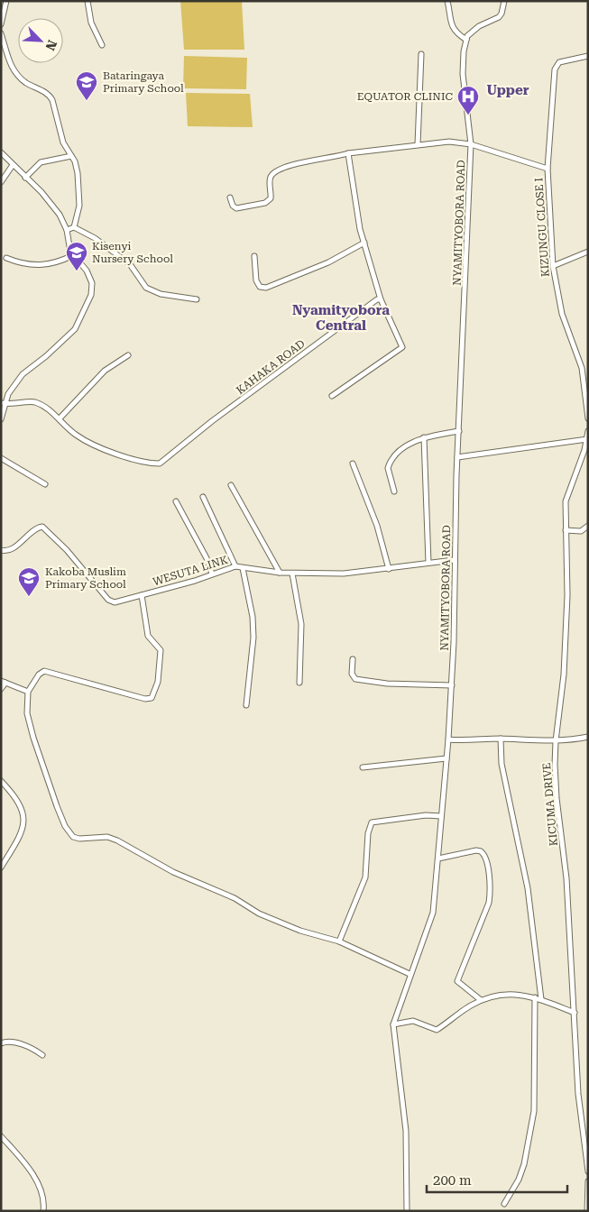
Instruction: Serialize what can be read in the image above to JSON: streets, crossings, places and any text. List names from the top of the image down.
{
  "streets": {
    "street": [
      "NYAMITYOBORA ROAD",
      "KIZUNGU CLOSE I",
      "KAHAKA ROAD",
      "WESUTA LINK",
      "KICUMA DRIVE"
    ]
  },
  "crossings": [
    ["NYAMITYOBORA ROAD", "WESUTA LINK"]
  ],
  "districts": ["Upper", "Nyamityobora Central"],
  "places": {
    "school or university": ["Bataringaya Primary School", "Kisenyi Nursery School", "Kakoba Muslim Primary School"],
    "hospital": ["EQUATOR CLINIC"]
  },
  "scale_bar": "200 m",
  "north": "bottom right"
}
